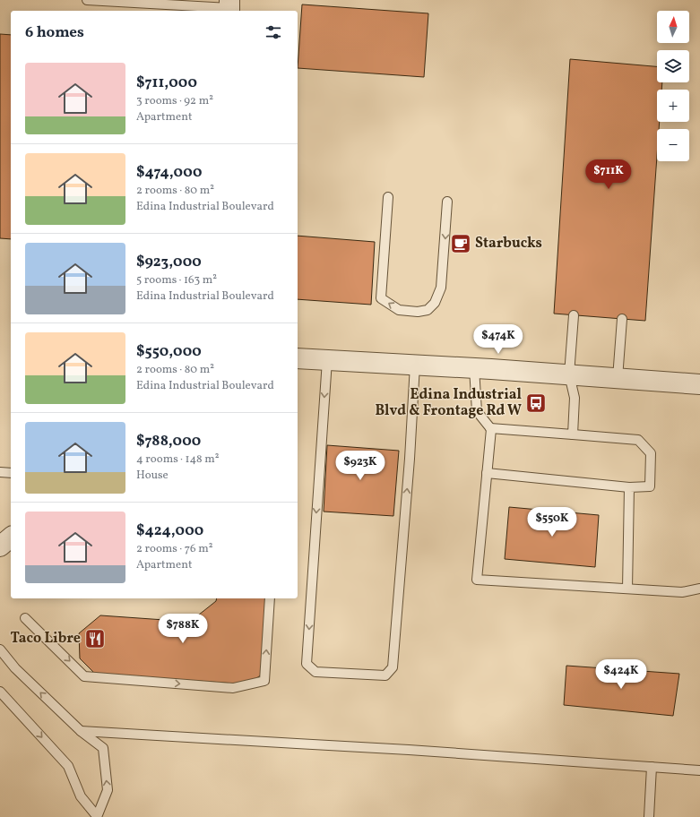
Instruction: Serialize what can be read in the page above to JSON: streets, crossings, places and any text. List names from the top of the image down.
{
  "places": {
    "cafe": ["Starbucks"],
    "bus stop": ["Edina Industrial Blvd & Frontage Rd W"],
    "restaurant": ["Taco Libre"]
  },
  "north": "top",
  "page": {
    "map_buttons": ["+", "−"],
    "heading": "6 homes",
    "list": [
      {
        "name": "$711,000",
        "note": "3 rooms · 92 m² · Apartment"
      },
      {
        "name": "$474,000",
        "note": "2 rooms · 80 m² · Edina Industrial Boulevard"
      },
      {
        "name": "$923,000",
        "note": "5 rooms · 163 m² · Edina Industrial Boulevard"
      },
      {
        "name": "$550,000",
        "note": "2 rooms · 80 m² · Edina Industrial Boulevard"
      },
      {
        "name": "$788,000",
        "note": "4 rooms · 148 m² · House"
      },
      {
        "name": "$424,000",
        "note": "2 rooms · 76 m² · Apartment"
      }
    ],
    "price": [
      "$711K",
      "$474K",
      "$923K",
      "$550K",
      "$788K",
      "$424K"
    ]
  }
}
